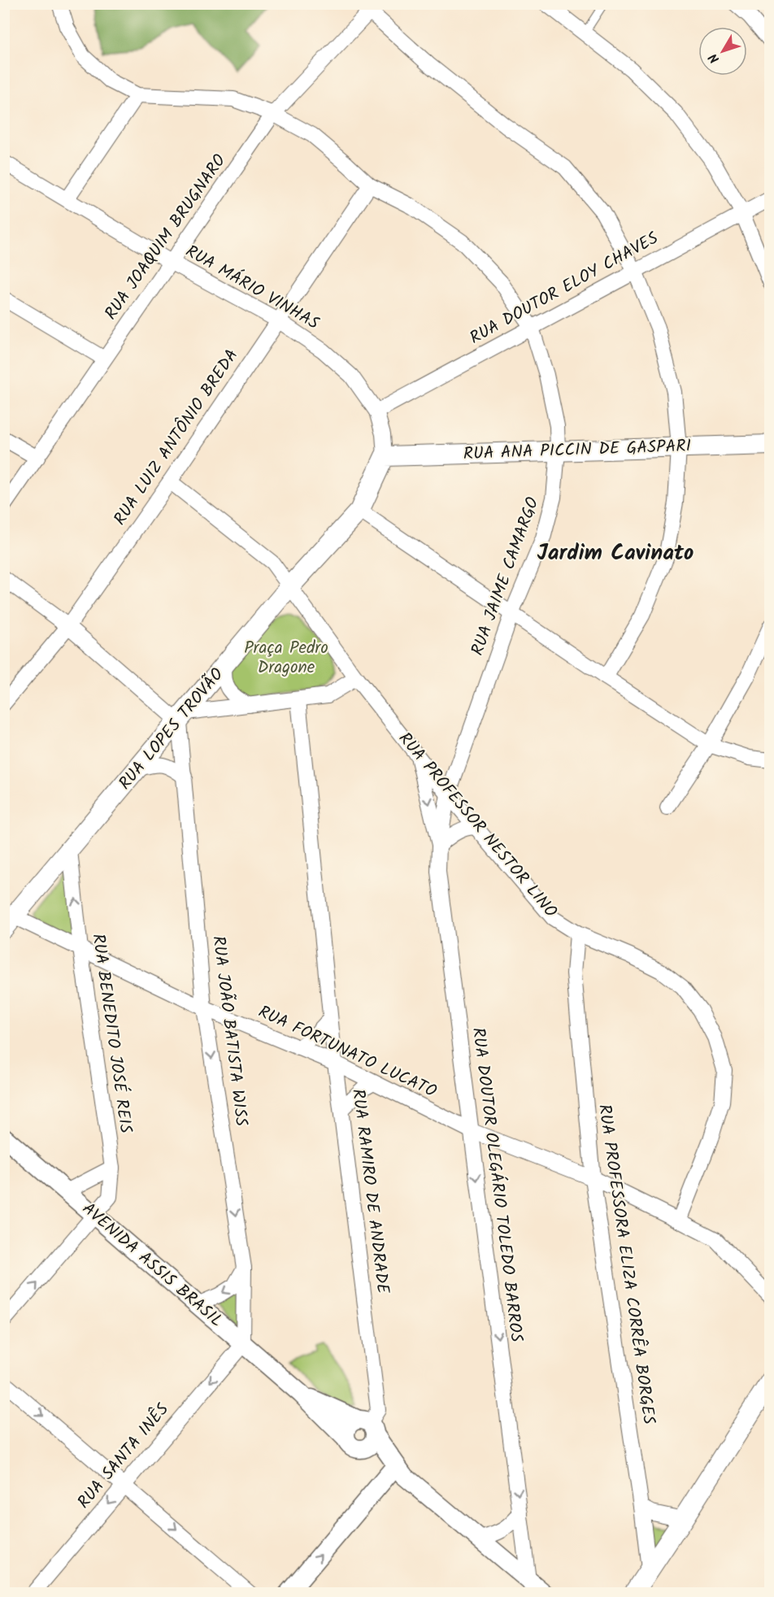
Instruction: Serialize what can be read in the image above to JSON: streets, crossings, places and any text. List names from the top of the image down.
{
  "streets": {
    "main road": ["RUA ANA PICCIN DE GASPARI", "RUA LOPES TROVÃO"],
    "street": [
      "RUA JOAQUIM BRUGNARO",
      "RUA MÁRIO VINHAS",
      "RUA DOUTOR ELOY CHAVES",
      "RUA LUIZ ANTÔNIO BREDA",
      "RUA JAIME CAMARGO",
      "RUA PROFESSOR NESTOR LINO",
      "RUA JOÃO BATISTA WISS",
      "RUA BENEDITO JOSÉ REIS",
      "RUA FORTUNATO LUCATO",
      "RUA DOUTOR OLEGÁRIO TOLEDO BARROS",
      "RUA RAMIRO DE ANDRADE",
      "RUA PROFESSORA ELIZA CORRÊA BORGES",
      "AVENIDA ASSIS BRASIL",
      "RUA SANTA INÊS"
    ]
  },
  "crossings": [
    ["RUA JOAQUIM BRUGNARO", "RUA MÁRIO VINHAS"],
    ["RUA JOAQUIM BRUGNARO", "RUA JAIME CAMARGO"],
    ["RUA MÁRIO VINHAS", "RUA DOUTOR ELOY CHAVES"],
    ["RUA MÁRIO VINHAS", "RUA LUIZ ANTÔNIO BREDA"],
    ["RUA MÁRIO VINHAS", "RUA ANA PICCIN DE GASPARI"],
    ["RUA MÁRIO VINHAS", "RUA LOPES TROVÃO"],
    ["RUA DOUTOR ELOY CHAVES", "RUA JAIME CAMARGO"],
    ["RUA LUIZ ANTÔNIO BREDA", "RUA JAIME CAMARGO"],
    ["RUA LUIZ ANTÔNIO BREDA", "RUA PROFESSOR NESTOR LINO"],
    ["RUA ANA PICCIN DE GASPARI", "RUA JAIME CAMARGO"],
    ["RUA ANA PICCIN DE GASPARI", "RUA LOPES TROVÃO"],
    ["RUA JAIME CAMARGO", "RUA PROFESSOR NESTOR LINO"],
    ["RUA JAIME CAMARGO", "RUA DOUTOR OLEGÁRIO TOLEDO BARROS"],
    ["RUA LOPES TROVÃO", "RUA PROFESSOR NESTOR LINO"],
    ["RUA LOPES TROVÃO", "RUA JOÃO BATISTA WISS"],
    ["RUA LOPES TROVÃO", "RUA BENEDITO JOSÉ REIS"],
    ["RUA LOPES TROVÃO", "RUA FORTUNATO LUCATO"],
    ["RUA PROFESSOR NESTOR LINO", "RUA FORTUNATO LUCATO"],
    ["RUA PROFESSOR NESTOR LINO", "RUA DOUTOR OLEGÁRIO TOLEDO BARROS"],
    ["RUA PROFESSOR NESTOR LINO", "RUA PROFESSORA ELIZA CORRÊA BORGES"],
    ["RUA JOÃO BATISTA WISS", "RUA FORTUNATO LUCATO"],
    ["RUA JOÃO BATISTA WISS", "AVENIDA ASSIS BRASIL"],
    ["RUA JOÃO BATISTA WISS", "RUA SANTA INÊS"],
    ["RUA BENEDITO JOSÉ REIS", "RUA FORTUNATO LUCATO"],
    ["RUA BENEDITO JOSÉ REIS", "AVENIDA ASSIS BRASIL"],
    ["RUA FORTUNATO LUCATO", "RUA DOUTOR OLEGÁRIO TOLEDO BARROS"],
    ["RUA FORTUNATO LUCATO", "RUA RAMIRO DE ANDRADE"],
    ["RUA FORTUNATO LUCATO", "RUA PROFESSORA ELIZA CORRÊA BORGES"],
    ["RUA RAMIRO DE ANDRADE", "AVENIDA ASSIS BRASIL"],
    ["AVENIDA ASSIS BRASIL", "RUA SANTA INÊS"]
  ],
  "one_way": [
    "RUA JOÃO BATISTA WISS",
    "RUA BENEDITO JOSÉ REIS",
    "RUA DOUTOR OLEGÁRIO TOLEDO BARROS",
    "RUA SANTA INÊS"
  ],
  "districts": ["Jardim Cavinato"],
  "parks": ["Praça Pedro Dragone"],
  "north": "bottom left"
}
